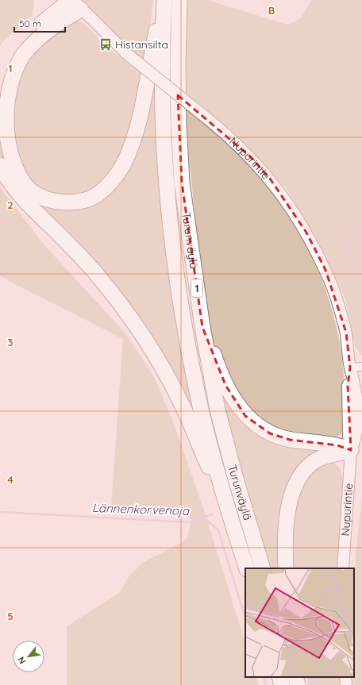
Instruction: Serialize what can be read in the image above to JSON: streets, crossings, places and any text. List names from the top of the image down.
{
  "streets": {
    "highway": ["Turunväylä", "1"],
    "main road": ["Nupurintie"]
  },
  "water": ["Lännenkorvenoja"],
  "places": {
    "bus stop": ["Histansilta"]
  },
  "scale_bar": "50 m",
  "north": "bottom left",
  "grid": {
    "columns": ["B"],
    "rows": [
      "1",
      "2",
      "3",
      "4",
      "5"
    ]
  }
}
